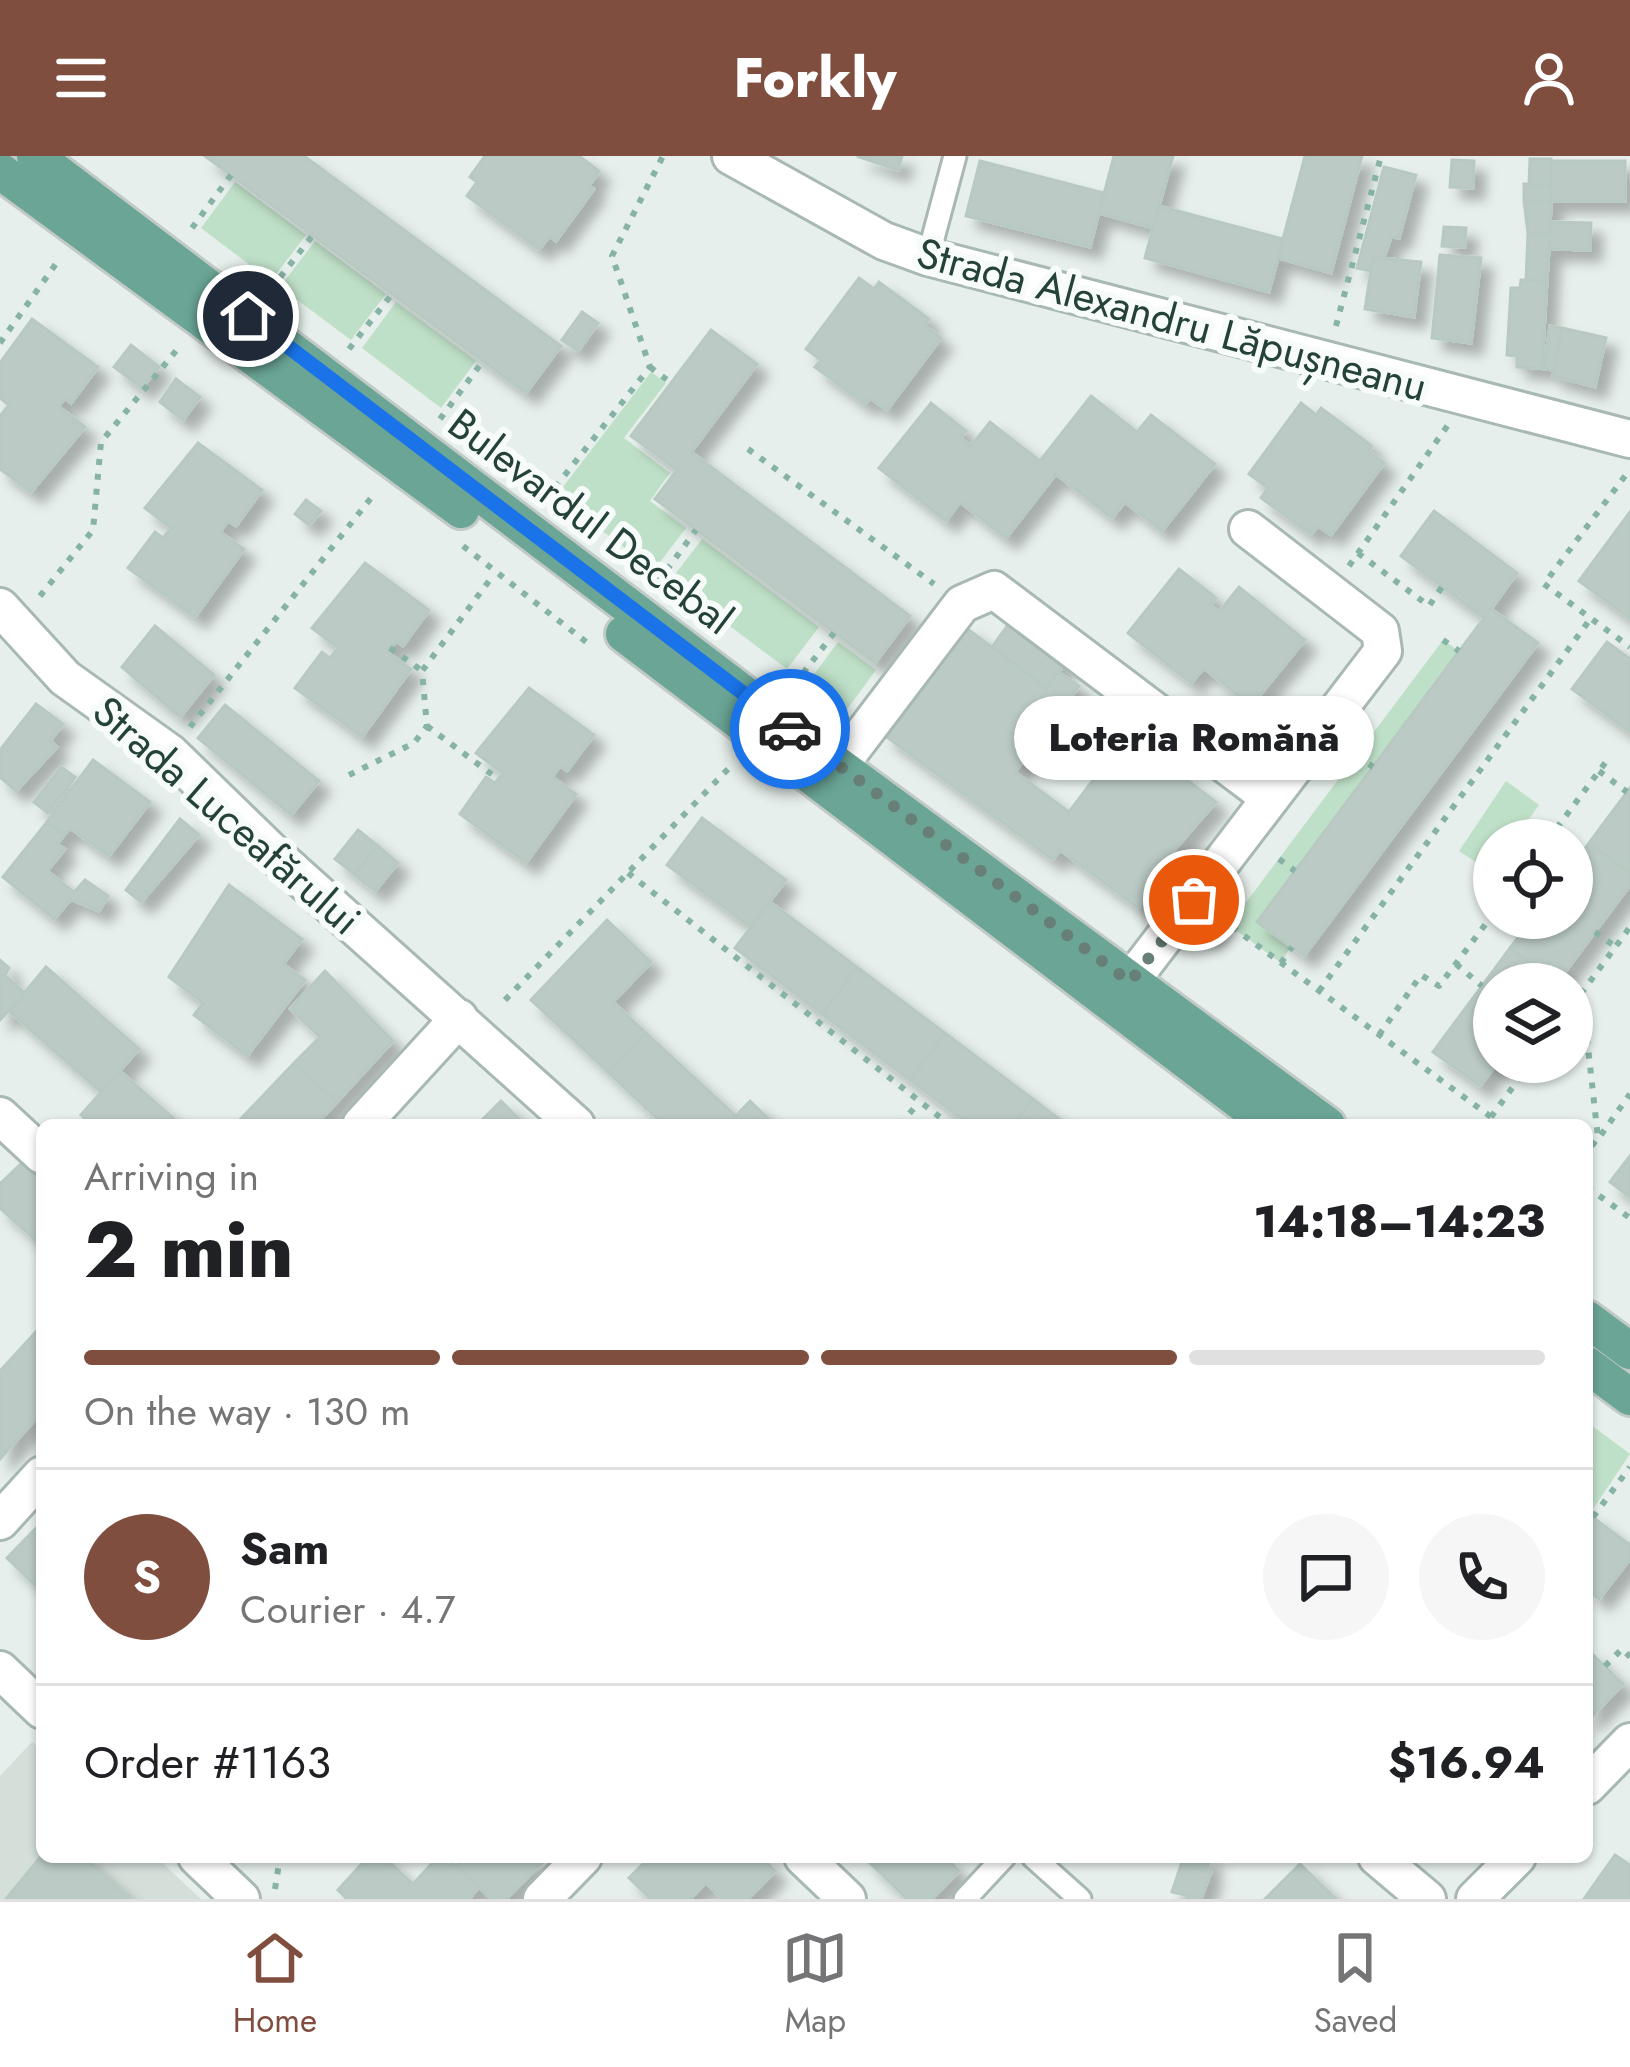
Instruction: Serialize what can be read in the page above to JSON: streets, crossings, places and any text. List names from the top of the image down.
{
  "streets": {
    "main road": ["Bulevardul Decebal"],
    "street": ["Strada Alexandru Lăpușneanu", "Strada Luceafărului"]
  },
  "places": ["Loteria Romănă"],
  "page": {
    "header": "Forkly",
    "bubble": "Loteria Romănă",
    "heading": ["2 min", "Arriving in", "14:18–14:23"],
    "panel": [
      "Sam",
      "Courier · 4.7",
      "Order #1163",
      "$16.94"
    ],
    "bar": "On the way · 130 m",
    "round": "S",
    "tabs": ["Home", "Map", "Saved"]
  }
}
